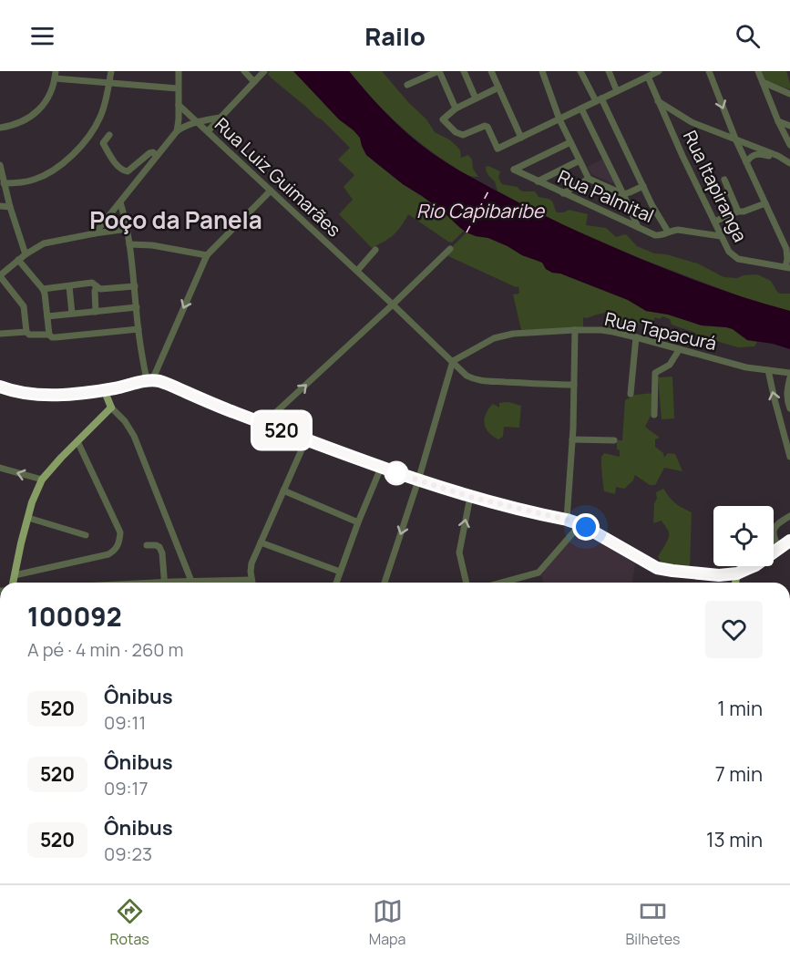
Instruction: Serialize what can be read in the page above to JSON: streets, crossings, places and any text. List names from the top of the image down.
{
  "streets": {
    "street": [
      "Rua Luiz Guimarães",
      "Rua Itapiranga",
      "Rua Palmital",
      "Rua Tapacurá"
    ]
  },
  "crossings": [
    ["Rua Luiz Guimarães", "Rua Tapacurá"],
    ["Rua Itapiranga", "Rua Palmital"]
  ],
  "districts": ["Poço da Panela"],
  "water": ["Rio Capibaribe"],
  "lines": ["bus line 520"],
  "page": {
    "header": "Railo",
    "on_map": "520",
    "heading": ["100092", "A pé · 4 min · 260 m"],
    "list": [
      {
        "mark": "520",
        "name": "Ônibus",
        "note": "09:11",
        "value": "1 min"
      },
      {
        "mark": "520",
        "name": "Ônibus",
        "note": "09:17",
        "value": "7 min"
      },
      {
        "mark": "520",
        "name": "Ônibus",
        "note": "09:23",
        "value": "13 min"
      }
    ],
    "tabs": ["Rotas", "Mapa", "Bilhetes"]
  }
}
